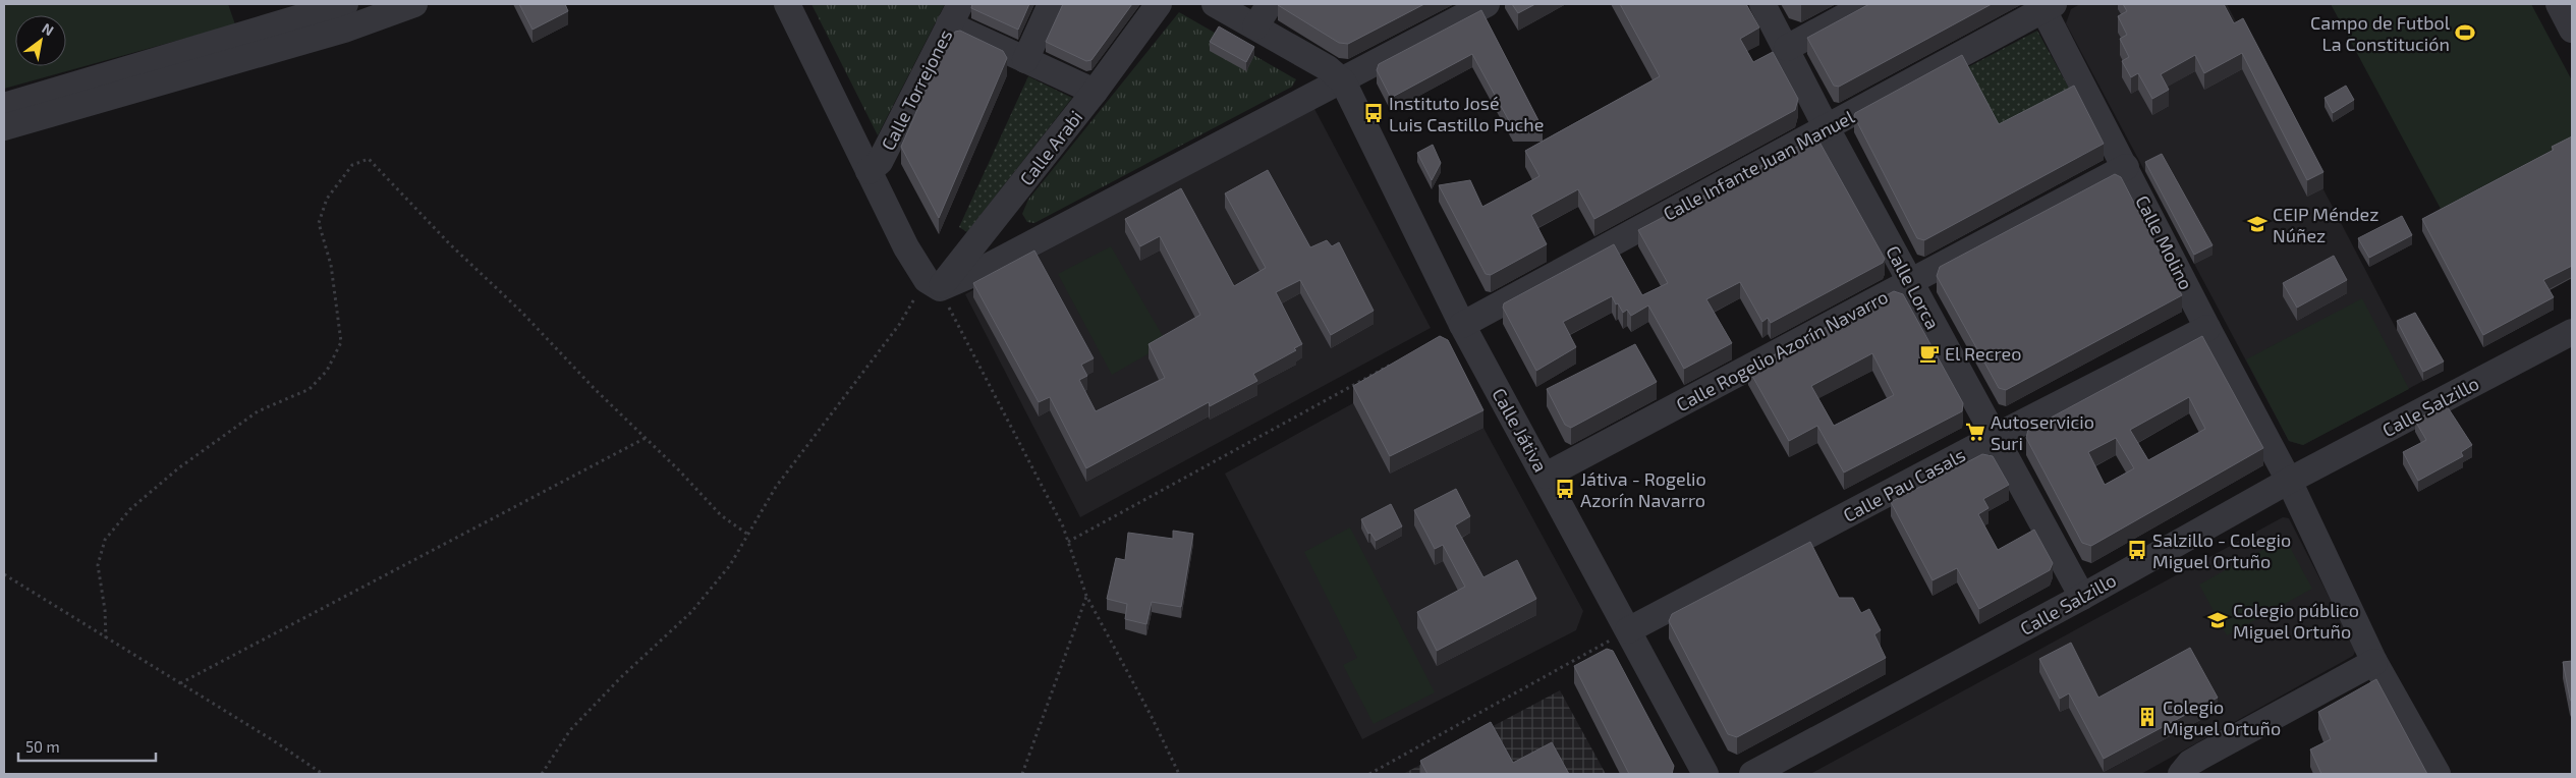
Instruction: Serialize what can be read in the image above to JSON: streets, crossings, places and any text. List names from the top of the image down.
{
  "streets": {
    "street": [
      "Calle Torrejones",
      "Calle Arabi",
      "Calle Infante Juan Manuel",
      "Calle Molino",
      "Calle Lorca",
      "Calle Rogelio Azorín Navarro",
      "Calle Salzillo",
      "Calle Játiva",
      "Calle Pau Casals"
    ]
  },
  "crossings": [
    ["Calle Infante Juan Manuel", "Calle Molino"],
    ["Calle Infante Juan Manuel", "Calle Lorca"],
    ["Calle Infante Juan Manuel", "Calle Játiva"],
    ["Calle Molino", "Calle Rogelio Azorín Navarro"],
    ["Calle Molino", "Calle Salzillo"],
    ["Calle Molino", "Calle Pau Casals"],
    ["Calle Lorca", "Calle Rogelio Azorín Navarro"],
    ["Calle Lorca", "Calle Salzillo"],
    ["Calle Lorca", "Calle Pau Casals"],
    ["Calle Rogelio Azorín Navarro", "Calle Játiva"],
    ["Calle Játiva", "Calle Pau Casals"]
  ],
  "places": {
    "sports": ["Campo de Futbol La Constitución"],
    "bus stop": ["Instituto José Luis Castillo Puche", "Játiva - Rogelio Azorín Navarro", "Salzillo - Colegio Miguel Ortuño"],
    "school or university": ["CEIP Méndez Núñez", "Colegio público Miguel Ortuño"],
    "cafe": ["El Recreo"],
    "supermarket": ["Autoservicio Suri"],
    "building": ["Colegio Miguel Ortuño"]
  },
  "scale_bar": "50 m",
  "north": "top right"
}
